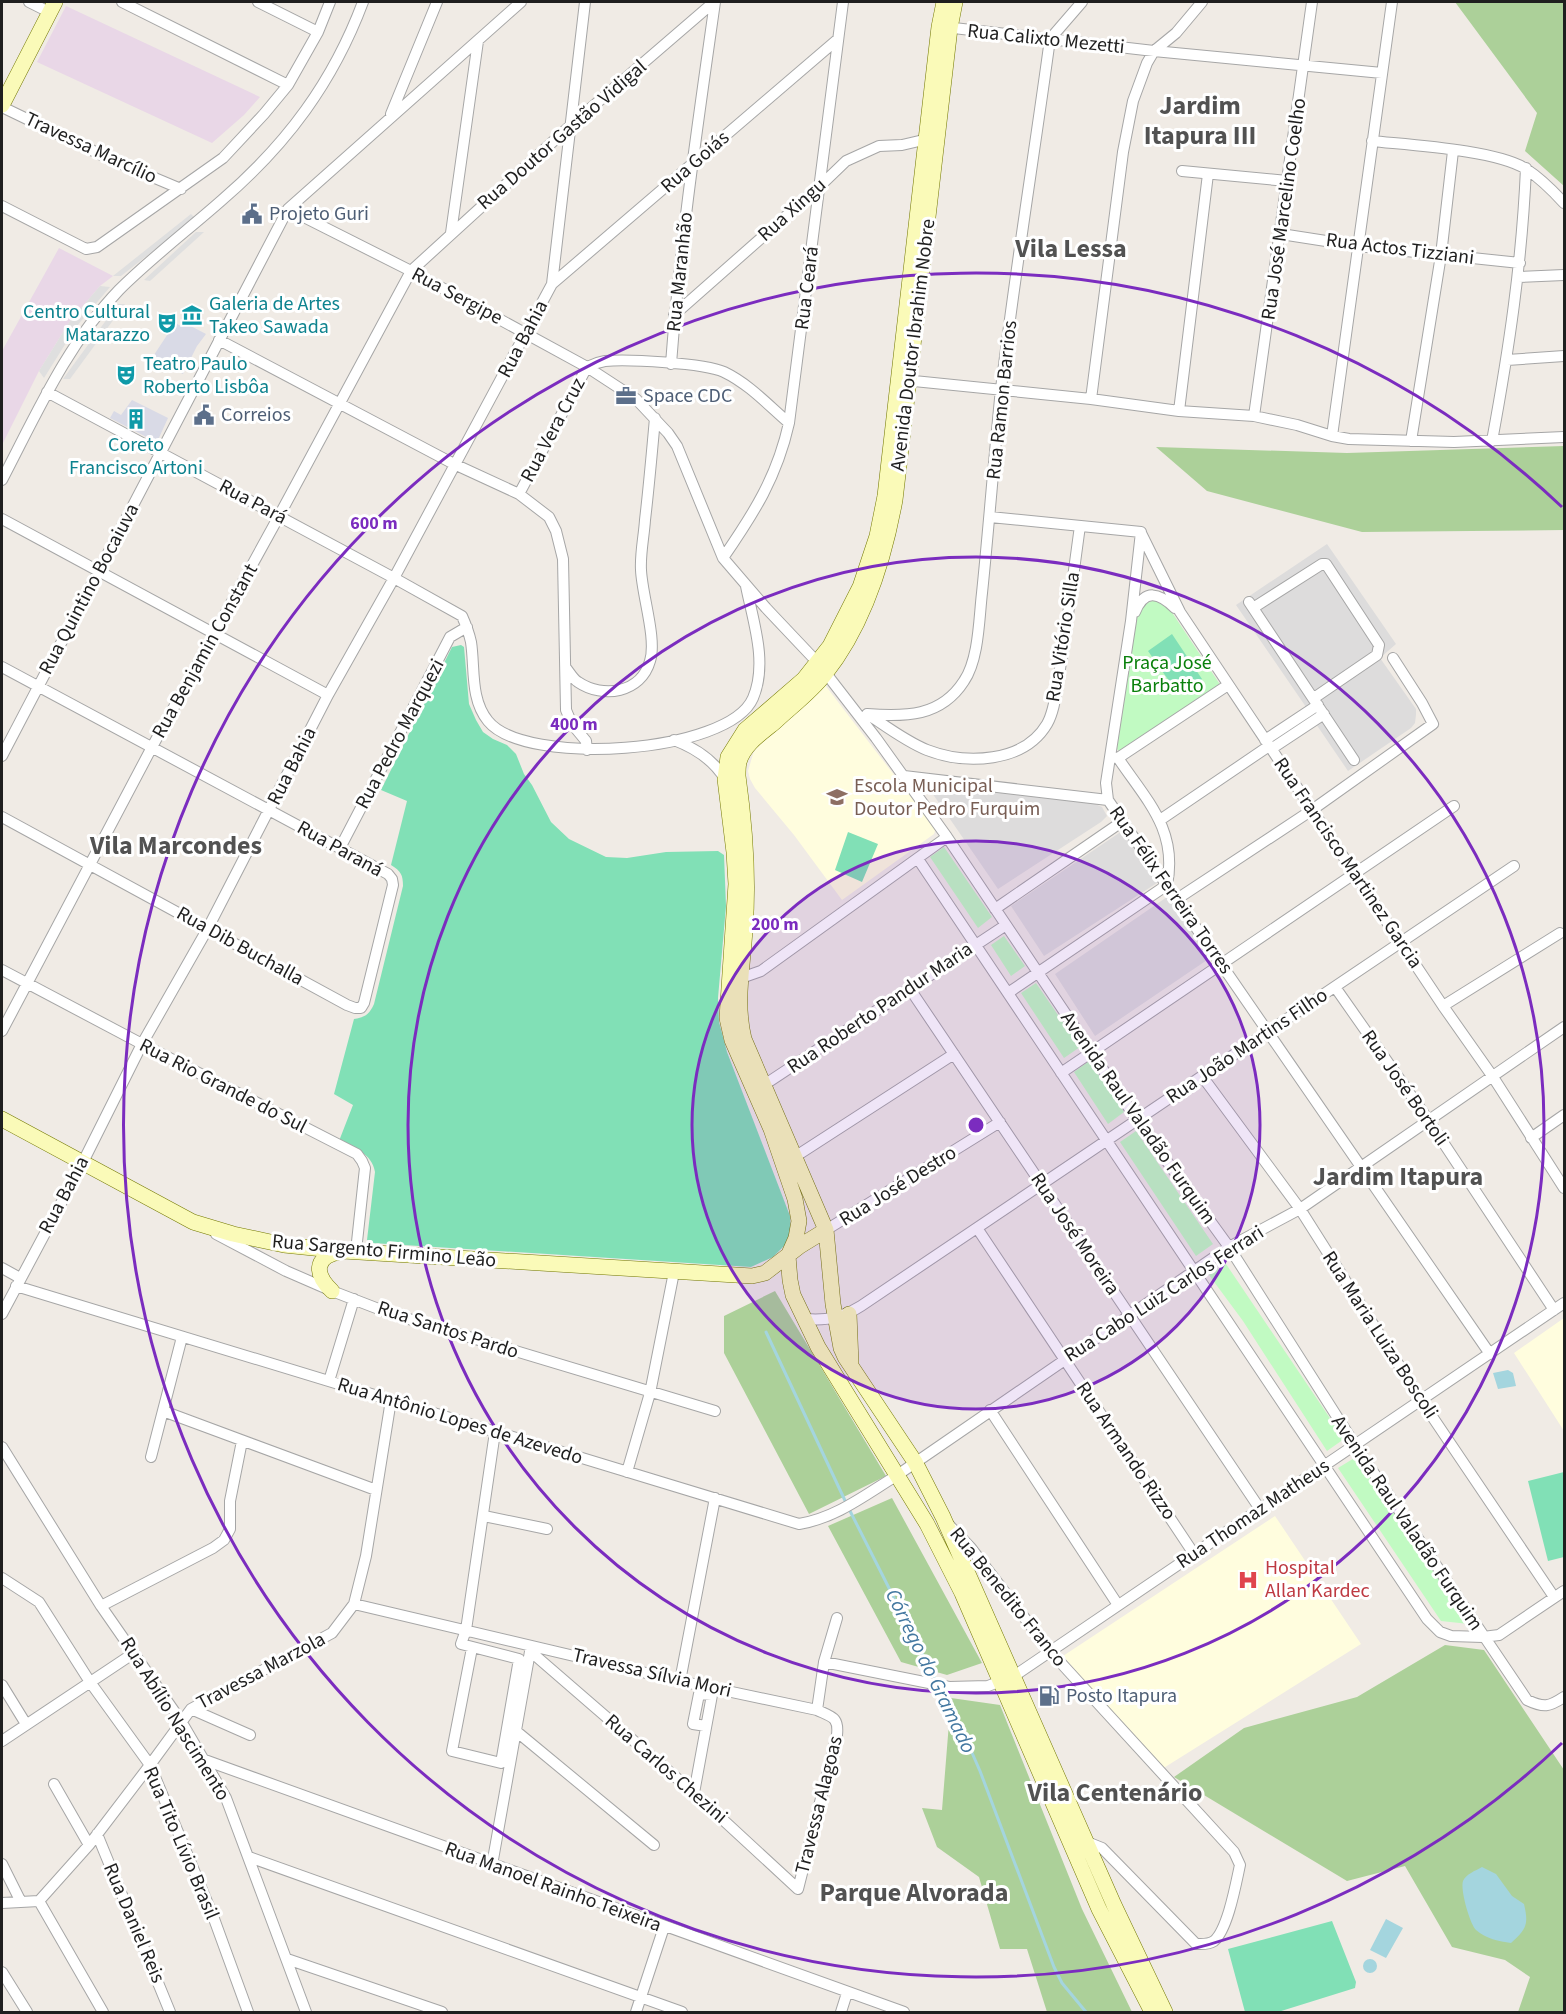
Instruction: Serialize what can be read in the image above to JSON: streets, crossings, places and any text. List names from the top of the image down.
{
  "streets": {
    "main road": ["Avenida Doutor Ibrahim Nobre", "Rua Sargento Firmino Leão"],
    "street": [
      "Rua Calixto Mezetti",
      "Rua Doutor Gastão Vidigal",
      "Travessa Marcílio",
      "Rua Goiás",
      "Rua José Marcelino Coelho",
      "Rua Xingu",
      "Rua Actos Tizziani",
      "Rua Maranhão",
      "Rua Ceará",
      "Rua Sergipe",
      "Rua Bahia",
      "Rua Ramon Barrios",
      "Rua Vera Cruz",
      "Rua Pará",
      "Rua Quintino Bocaiuva",
      "Rua Vitório Silla",
      "Rua Benjamin Constant",
      "Rua Pedro Marquezi",
      "Rua Paraná",
      "Rua Francisco Martinez Garcia",
      "Rua Félix Ferreira Torres",
      "Rua Dib Buchalla",
      "Rua Roberto Pandur Maria",
      "Rua João Martins Filho",
      "Rua Rio Grande do Sul",
      "Rua José Bortoli",
      "Avenida Raul Valadão Furquim",
      "Rua José Destro",
      "Rua José Moreira",
      "Rua Cabo Luiz Carlos Ferrari",
      "Rua Santos Pardo",
      "Rua Maria Luiza Boscoli",
      "Rua Antônio Lopes de Azevedo",
      "Rua Armando Rizzo",
      "Rua Thomaz Matheus",
      "Rua Benedito Franco",
      "Travessa Marzola",
      "Travessa Sílvia Mori",
      "Rua Abílio Nascimento",
      "Rua Carlos Chezini",
      "Travessa Alagoas",
      "Rua Tito Lívio Brasil",
      "Rua Manoel Rainho Teixeira",
      "Rua Daniel Reis"
    ]
  },
  "crossings": [
    ["Rua Calixto Mezetti", "Rua José Marcelino Coelho"],
    ["Rua Calixto Mezetti", "Avenida Doutor Ibrahim Nobre"],
    ["Rua Calixto Mezetti", "Rua Ramon Barrios"],
    ["Rua Doutor Gastão Vidigal", "Rua Maranhão"],
    ["Rua Doutor Gastão Vidigal", "Rua Sergipe"],
    ["Rua Doutor Gastão Vidigal", "Rua Benjamin Constant"],
    ["Rua Goiás", "Rua Maranhão"],
    ["Rua Goiás", "Rua Ceará"],
    ["Rua Goiás", "Rua Bahia"],
    ["Rua José Marcelino Coelho", "Rua Actos Tizziani"],
    ["Rua Xingu", "Rua Maranhão"],
    ["Rua Xingu", "Rua Ceará"],
    ["Rua Xingu", "Avenida Doutor Ibrahim Nobre"],
    ["Rua Ceará", "Rua Sergipe"],
    ["Rua Ceará", "Avenida Raul Valadão Furquim"],
    ["Rua Sergipe", "Rua Bahia"],
    ["Rua Sergipe", "Rua Vera Cruz"],
    ["Rua Sergipe", "Rua Quintino Bocaiuva"],
    ["Rua Sergipe", "Rua Benjamin Constant"],
    ["Rua Sergipe", "Avenida Raul Valadão Furquim"],
    ["Rua Bahia", "Rua Pará"],
    ["Rua Bahia", "Rua Paraná"],
    ["Rua Bahia", "Rua Dib Buchalla"],
    ["Rua Bahia", "Rua Rio Grande do Sul"],
    ["Rua Bahia", "Rua Sargento Firmino Leão"],
    ["Rua Bahia", "Rua Antônio Lopes de Azevedo"],
    ["Avenida Doutor Ibrahim Nobre", "Avenida Raul Valadão Furquim"],
    ["Rua Ramon Barrios", "Rua Vitório Silla"],
    ["Rua Ramon Barrios", "Avenida Raul Valadão Furquim"],
    ["Rua Pará", "Rua Quintino Bocaiuva"],
    ["Rua Pará", "Rua Benjamin Constant"],
    ["Rua Pará", "Rua Pedro Marquezi"],
    ["Rua Quintino Bocaiuva", "Rua Paraná"],
    ["Rua Benjamin Constant", "Rua Paraná"],
    ["Rua Benjamin Constant", "Rua Dib Buchalla"],
    ["Rua Benjamin Constant", "Rua Rio Grande do Sul"],
    ["Rua Pedro Marquezi", "Rua Paraná"],
    ["Rua Paraná", "Rua Dib Buchalla"],
    ["Rua Francisco Martinez Garcia", "Rua João Martins Filho"],
    ["Rua Francisco Martinez Garcia", "Rua Cabo Luiz Carlos Ferrari"],
    ["Rua Félix Ferreira Torres", "Rua João Martins Filho"],
    ["Rua Félix Ferreira Torres", "Avenida Raul Valadão Furquim"],
    ["Rua Félix Ferreira Torres", "Rua Cabo Luiz Carlos Ferrari"],
    ["Rua Félix Ferreira Torres", "Rua Thomaz Matheus"],
    ["Rua Roberto Pandur Maria", "Avenida Raul Valadão Furquim"],
    ["Rua Roberto Pandur Maria", "Rua José Moreira"],
    ["Rua João Martins Filho", "Rua José Bortoli"],
    ["Rua João Martins Filho", "Avenida Raul Valadão Furquim"],
    ["Rua João Martins Filho", "Rua José Moreira"],
    ["Rua João Martins Filho", "Rua Maria Luiza Boscoli"],
    ["Rua João Martins Filho", "Rua Armando Rizzo"],
    ["Rua Rio Grande do Sul", "Rua Sargento Firmino Leão"],
    ["Rua José Bortoli", "Rua Cabo Luiz Carlos Ferrari"],
    ["Rua José Bortoli", "Rua Thomaz Matheus"],
    ["Avenida Raul Valadão Furquim", "Rua Cabo Luiz Carlos Ferrari"],
    ["Avenida Raul Valadão Furquim", "Rua Thomaz Matheus"],
    ["Rua José Destro", "Rua José Moreira"],
    ["Rua José Destro", "Rua Sargento Firmino Leão"],
    ["Rua José Moreira", "Rua Cabo Luiz Carlos Ferrari"],
    ["Rua José Moreira", "Rua Thomaz Matheus"],
    ["Rua Sargento Firmino Leão", "Rua Santos Pardo"],
    ["Rua Cabo Luiz Carlos Ferrari", "Rua Maria Luiza Boscoli"],
    ["Rua Cabo Luiz Carlos Ferrari", "Rua Antônio Lopes de Azevedo"],
    ["Rua Cabo Luiz Carlos Ferrari", "Rua Armando Rizzo"],
    ["Rua Maria Luiza Boscoli", "Rua Thomaz Matheus"],
    ["Rua Antônio Lopes de Azevedo", "Travessa Marzola"],
    ["Rua Armando Rizzo", "Rua Thomaz Matheus"],
    ["Rua Thomaz Matheus", "Rua Benedito Franco"],
    ["Travessa Marzola", "Travessa Sílvia Mori"],
    ["Travessa Marzola", "Rua Abílio Nascimento"],
    ["Travessa Marzola", "Rua Tito Lívio Brasil"],
    ["Travessa Marzola", "Rua Daniel Reis"],
    ["Travessa Sílvia Mori", "Rua Carlos Chezini"],
    ["Travessa Sílvia Mori", "Travessa Alagoas"],
    ["Rua Abílio Nascimento", "Rua Manoel Rainho Teixeira"],
    ["Rua Carlos Chezini", "Travessa Alagoas"]
  ],
  "districts": [
    "Jardim Itapura III",
    "Vila Lessa",
    "Vila Marcondes",
    "Jardim Itapura",
    "Vila Centenário",
    "Parque Alvorada"
  ],
  "water": ["Córrego do Gramado"],
  "parks": ["Praça José Barbatto"],
  "places": {
    "public building": ["Projeto Guri", "Correios"],
    "museum": ["Galeria de Artes Takeo Sawada"],
    "theatre": ["Centro Cultural Matarazzo", "Teatro Paulo Roberto Lisbôa"],
    "office": ["Space CDC"],
    "building": ["Coreto Francisco Artoni"],
    "school or university": ["Escola Municipal Doutor Pedro Furquim"],
    "hospital": ["Hospital Allan Kardec"],
    "fuel station": ["Posto Itapura"]
  },
  "rings": ["600 m", "400 m", "200 m"]
}
